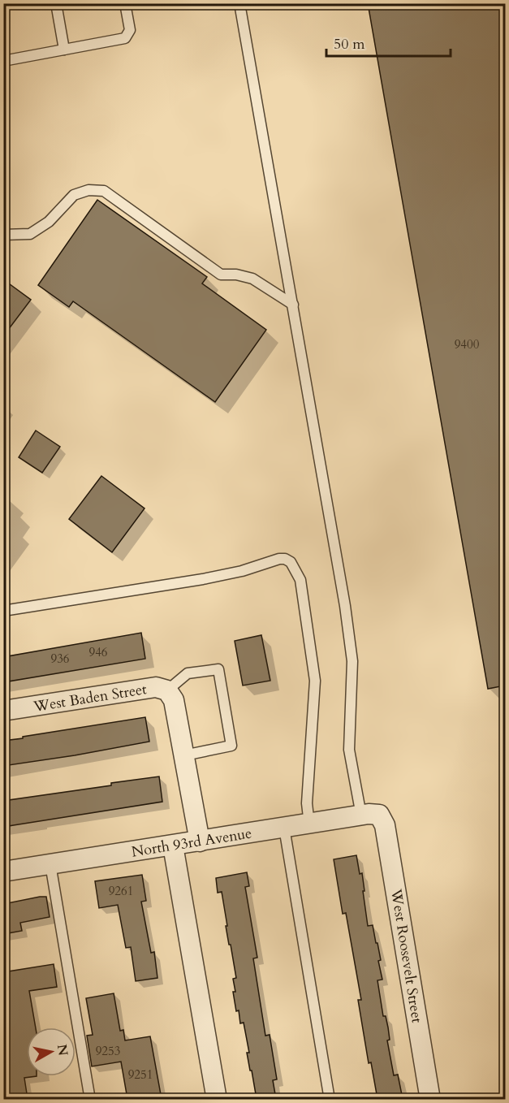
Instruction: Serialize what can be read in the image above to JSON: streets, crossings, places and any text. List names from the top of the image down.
{
  "streets": {
    "street": ["West Baden Street", "North 93rd Avenue", "West Roosevelt Street"]
  },
  "crossings": [
    ["West Baden Street", "North 93rd Avenue"],
    ["North 93rd Avenue", "West Roosevelt Street"]
  ],
  "house_numbers": [
    "9400",
    "946",
    "936",
    "9261",
    "9253",
    "9251"
  ],
  "scale_bar": "50 m",
  "north": "right"
}
